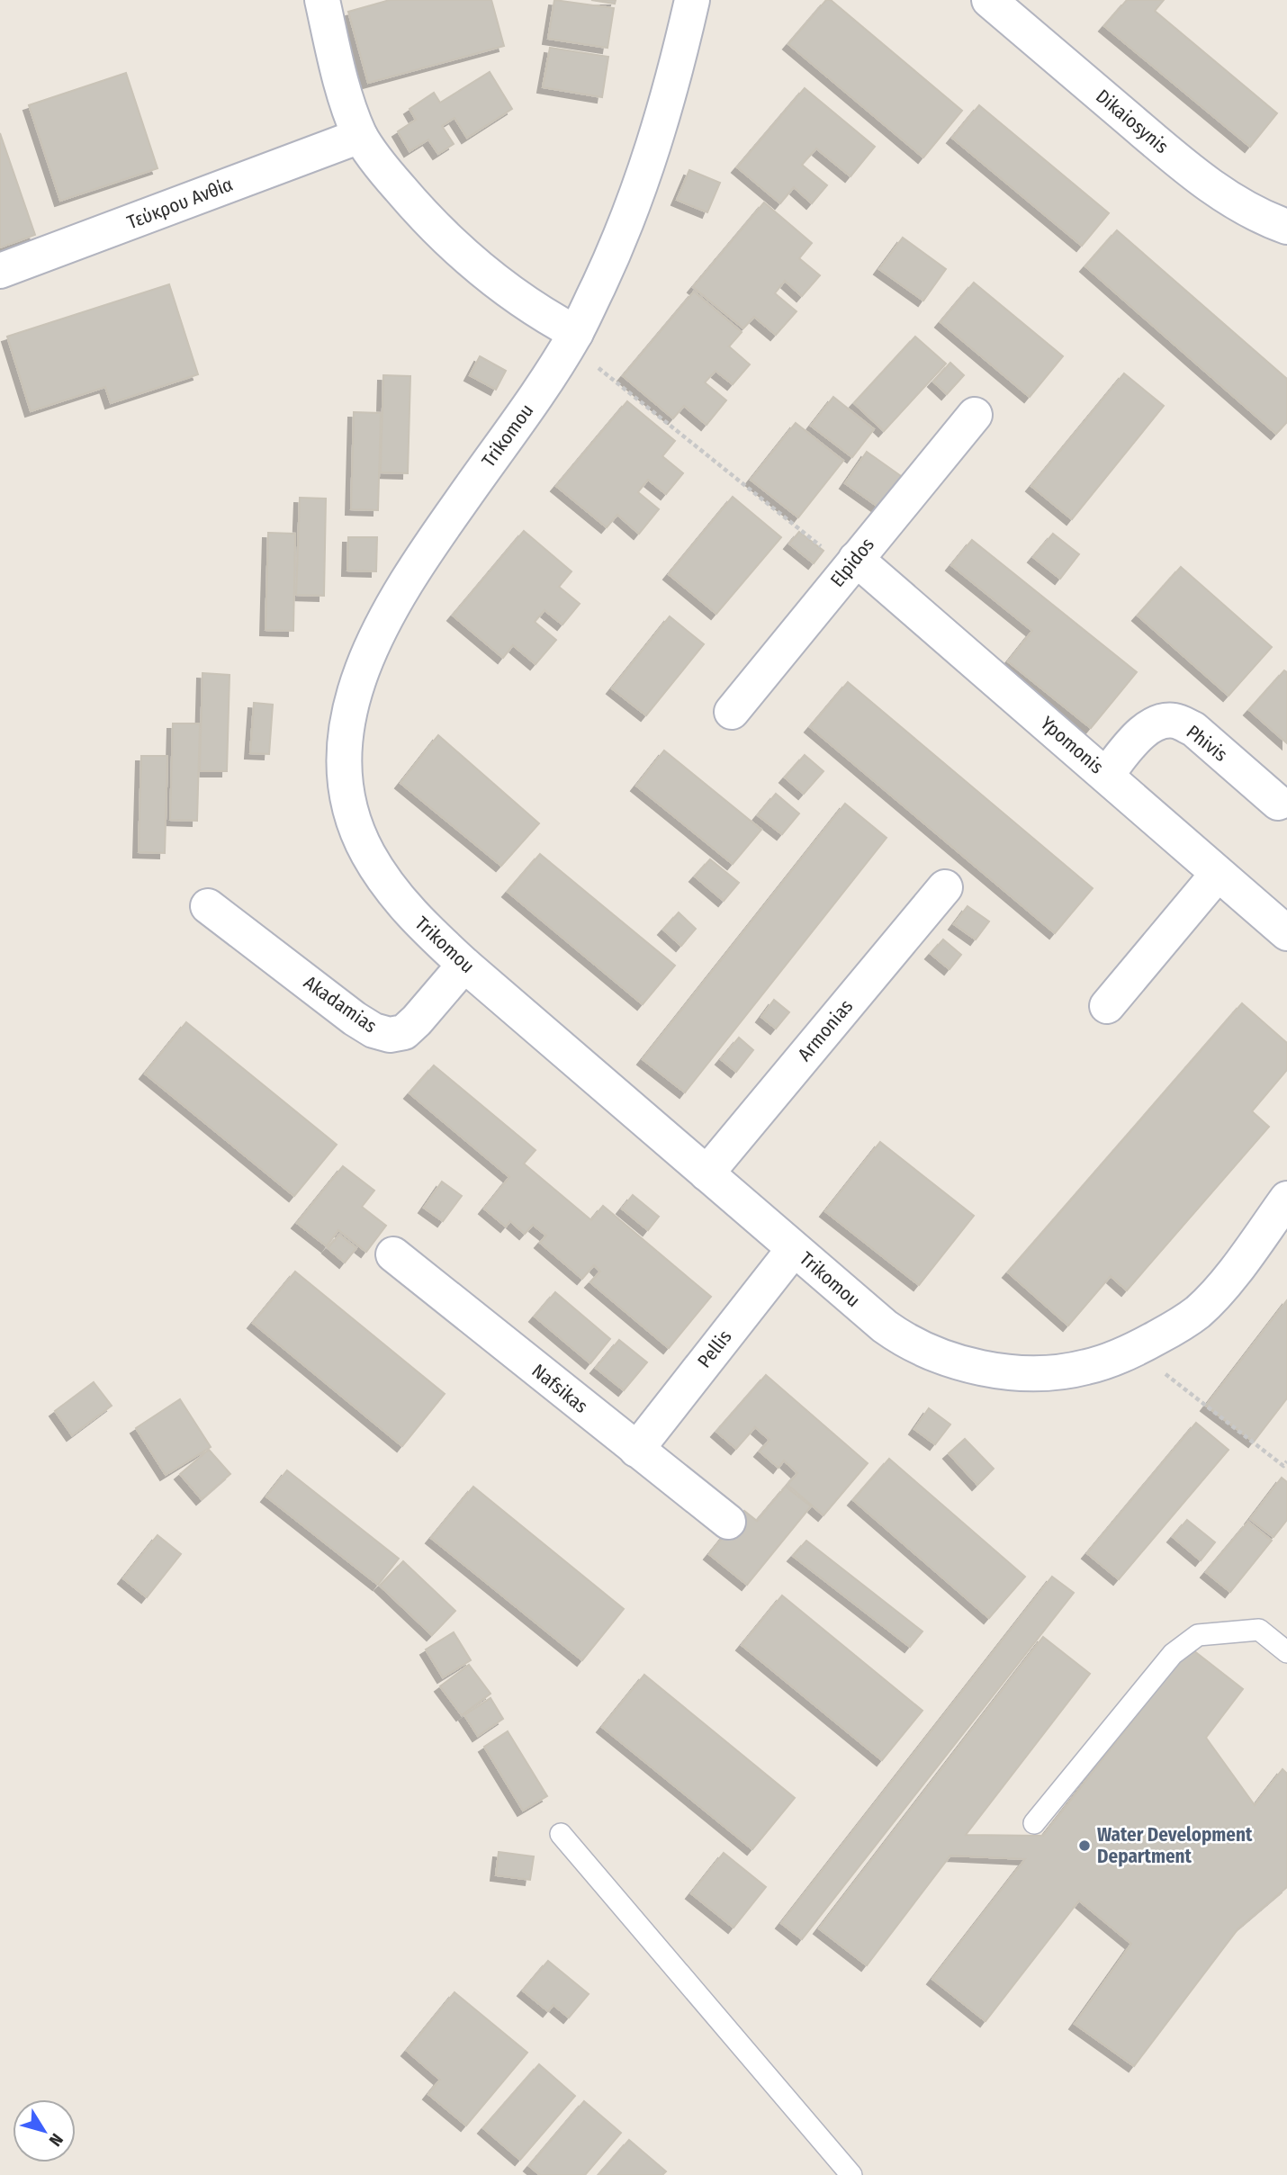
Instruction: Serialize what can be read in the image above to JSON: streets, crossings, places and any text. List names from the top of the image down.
{
  "streets": {
    "street": [
      "Dikaiosynis",
      "Τεύκρου Ανθία",
      "Trikomou",
      "Elpidos",
      "Phivis",
      "Ypomonis",
      "Akadamias",
      "Armonias",
      "Pellis",
      "Nafsikas"
    ]
  },
  "crossings": [
    ["Trikomou", "Akadamias"],
    ["Trikomou", "Armonias"],
    ["Trikomou", "Pellis"],
    ["Elpidos", "Ypomonis"],
    ["Phivis", "Ypomonis"],
    ["Pellis", "Nafsikas"]
  ],
  "places": ["Water Development Department"],
  "north": "bottom right"
}
